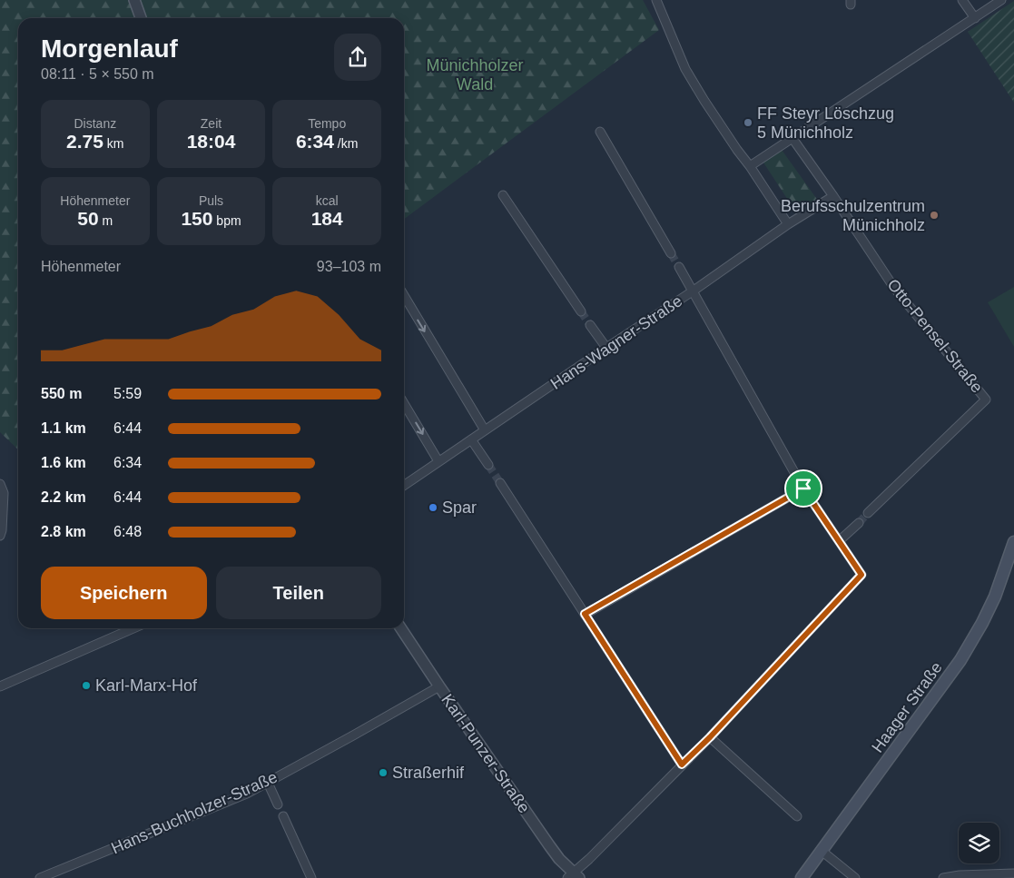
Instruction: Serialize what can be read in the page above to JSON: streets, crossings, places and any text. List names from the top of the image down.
{
  "streets": {
    "main road": ["Haager Straße"],
    "street": [
      "Otto-Pensel-Straße",
      "Hans-Wagner-Straße",
      "Karl-Punzer-Straße",
      "Hans-Buchholzer-Straße"
    ]
  },
  "crossings": [
    ["Otto-Pensel-Straße", "Hans-Wagner-Straße"],
    ["Karl-Punzer-Straße", "Hans-Buchholzer-Straße"]
  ],
  "parks": ["Münichholzer Wald"],
  "places": [
    "FF Steyr Löschzug 5 Münichholz",
    "Berufsschulzentrum Münichholz",
    "Spar",
    "Karl-Marx-Hof",
    "Straßerhif"
  ],
  "page": {
    "heading": ["Morgenlauf", "08:11 · 5 × 550 m"],
    "stats": [
      ["Distanz", "2.75 km"],
      ["Zeit", "18:04"],
      ["Tempo", "6:34 /km"],
      ["Höhenmeter", "50 m"],
      ["Puls", "150 bpm"],
      ["kcal", "184"]
    ],
    "chart": ["Höhenmeter", "93–103 m"],
    "list": [
      {
        "name": "550 m",
        "note": "5:59"
      },
      {
        "name": "1.1 km",
        "note": "6:44"
      },
      {
        "name": "1.6 km",
        "note": "6:34"
      },
      {
        "name": "2.2 km",
        "note": "6:44"
      },
      {
        "name": "2.8 km",
        "note": "6:48"
      }
    ],
    "buttons": ["Speichern", "Teilen"]
  }
}
